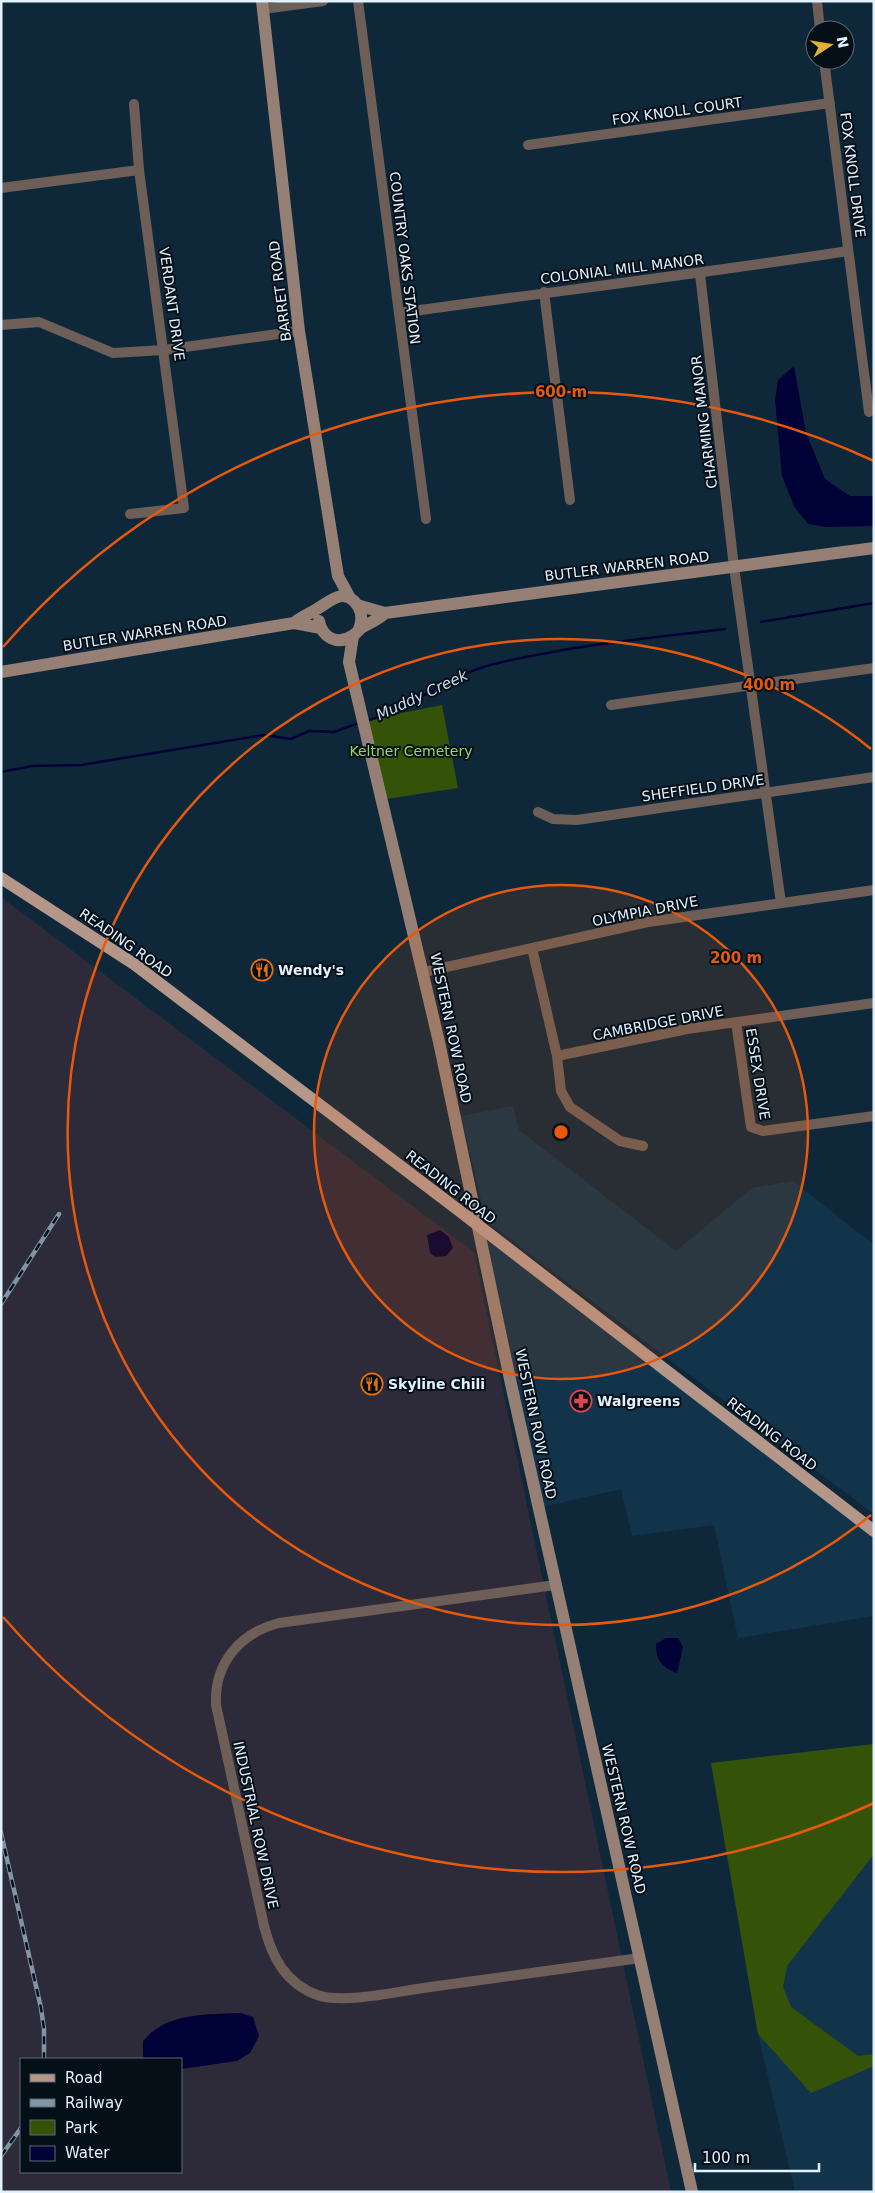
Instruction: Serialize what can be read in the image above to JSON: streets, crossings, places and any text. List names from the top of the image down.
{
  "streets": {
    "main road": ["READING ROAD"],
    "street": [
      "FOX KNOLL COURT",
      "FOX KNOLL DRIVE",
      "COUNTRY OAKS STATION",
      "COLONIAL MILL MANOR",
      "BARRET ROAD",
      "VERDANT DRIVE",
      "CHARMING MANOR",
      "BUTLER WARREN ROAD",
      "SHEFFIELD DRIVE",
      "OLYMPIA DRIVE",
      "CAMBRIDGE DRIVE",
      "WESTERN ROW ROAD",
      "ESSEX DRIVE",
      "INDUSTRIAL ROW DRIVE"
    ]
  },
  "crossings": [
    ["FOX KNOLL COURT", "FOX KNOLL DRIVE"],
    ["FOX KNOLL DRIVE", "COLONIAL MILL MANOR"],
    ["COUNTRY OAKS STATION", "COLONIAL MILL MANOR"],
    ["COLONIAL MILL MANOR", "CHARMING MANOR"],
    ["BARRET ROAD", "BUTLER WARREN ROAD"],
    ["BARRET ROAD", "WESTERN ROW ROAD"],
    ["CHARMING MANOR", "BUTLER WARREN ROAD"],
    ["CHARMING MANOR", "SHEFFIELD DRIVE"],
    ["CHARMING MANOR", "OLYMPIA DRIVE"],
    ["BUTLER WARREN ROAD", "WESTERN ROW ROAD"],
    ["OLYMPIA DRIVE", "WESTERN ROW ROAD"],
    ["READING ROAD", "WESTERN ROW ROAD"],
    ["CAMBRIDGE DRIVE", "ESSEX DRIVE"],
    ["WESTERN ROW ROAD", "INDUSTRIAL ROW DRIVE"]
  ],
  "water": ["Muddy Creek"],
  "parks": ["Keltner Cemetery"],
  "places": {
    "restaurant": ["Wendy's", "Skyline Chili"],
    "pharmacy": ["Walgreens"]
  },
  "legend": [
    "Road",
    "Railway",
    "Park",
    "Water"
  ],
  "scale_bar": "100 m",
  "north": "right",
  "rings": ["600 m", "400 m", "200 m"]
}
